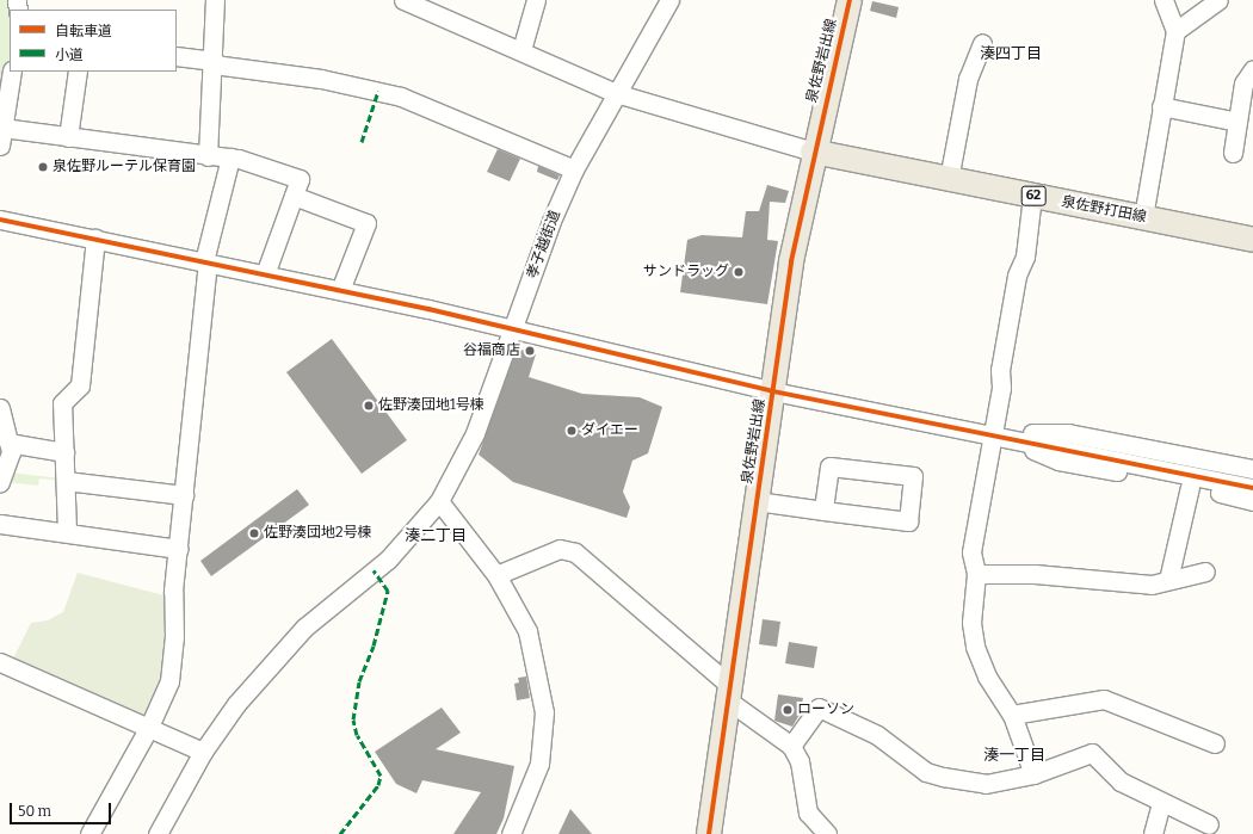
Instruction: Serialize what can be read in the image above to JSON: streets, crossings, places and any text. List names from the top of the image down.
{
  "streets": {
    "main road": ["泉佐野岩出線", "62", "泉佐野打田線"],
    "street": ["孝子越街道"]
  },
  "crossings": [
    ["泉佐野岩出線", "泉佐野打田線"]
  ],
  "districts": ["湊四丁目", "湊二丁目", "湊一丁目"],
  "places": [
    "泉佐野ルーテル保育園",
    "サンドラッグ",
    "谷福商店",
    "佐野湊団地1号棟",
    "ダイエー",
    "佐野湊団地2号棟",
    "ローソン"
  ],
  "legend": ["自転車道", "小道"],
  "scale_bar": "50 m"
}
